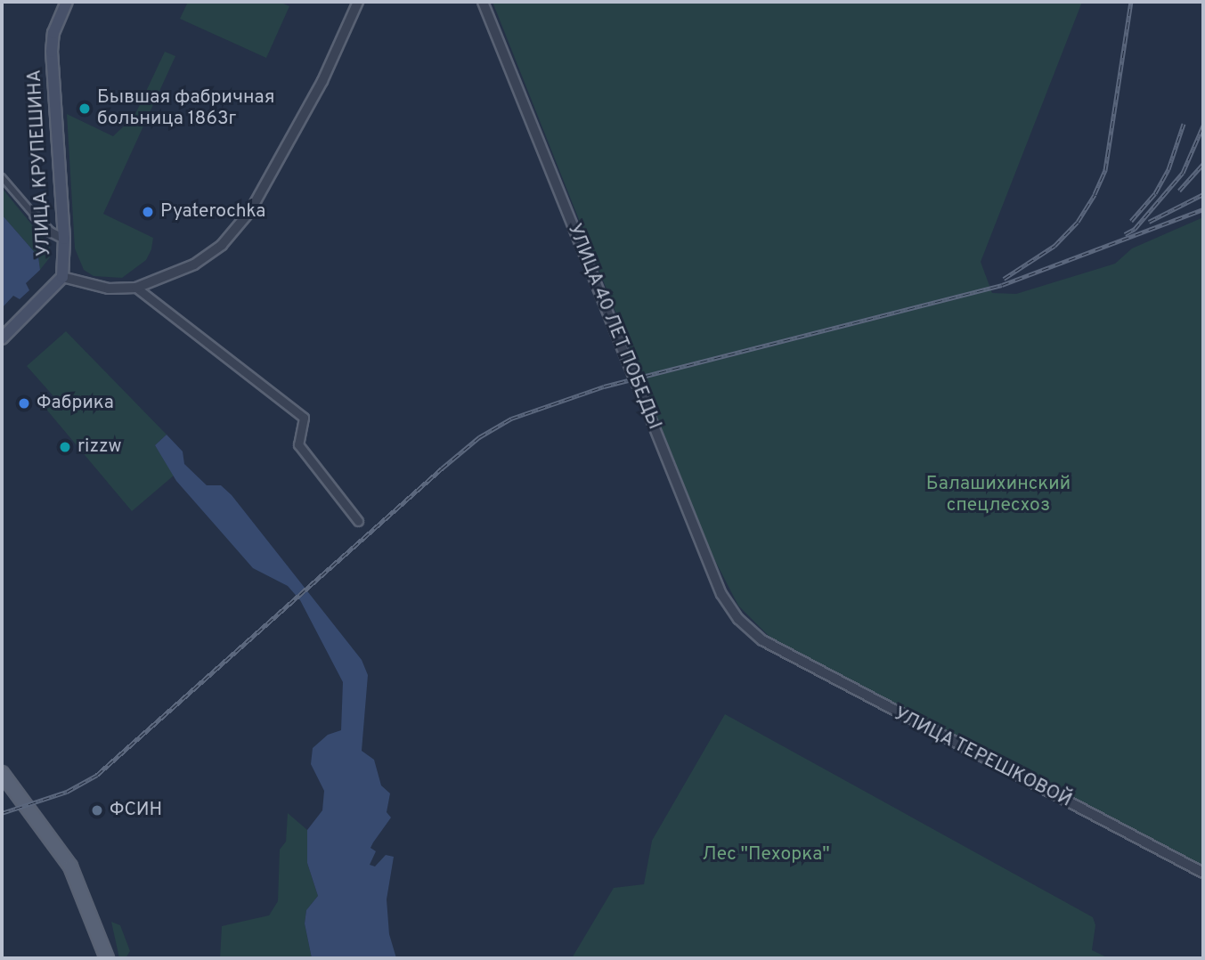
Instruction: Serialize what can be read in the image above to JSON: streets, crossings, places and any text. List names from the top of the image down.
{
  "streets": {
    "main road": ["УЛИЦА КРУПЕШИНА"],
    "street": ["УЛИЦА 40 ЛЕТ ПОБЕДЫ", "УЛИЦА ТЕРЕШКОВОЙ"]
  },
  "crossings": [
    ["УЛИЦА 40 ЛЕТ ПОБЕДЫ", "УЛИЦА ТЕРЕШКОВОЙ"]
  ],
  "parks": ["Балашихинский спецлесхоз", "Лес \"Пехорка\""],
  "places": [
    "Бывшая фабричная больница 1863г",
    "Pyaterochka",
    "Фабрика",
    "rizzw",
    "ФСИН"
  ]
}
